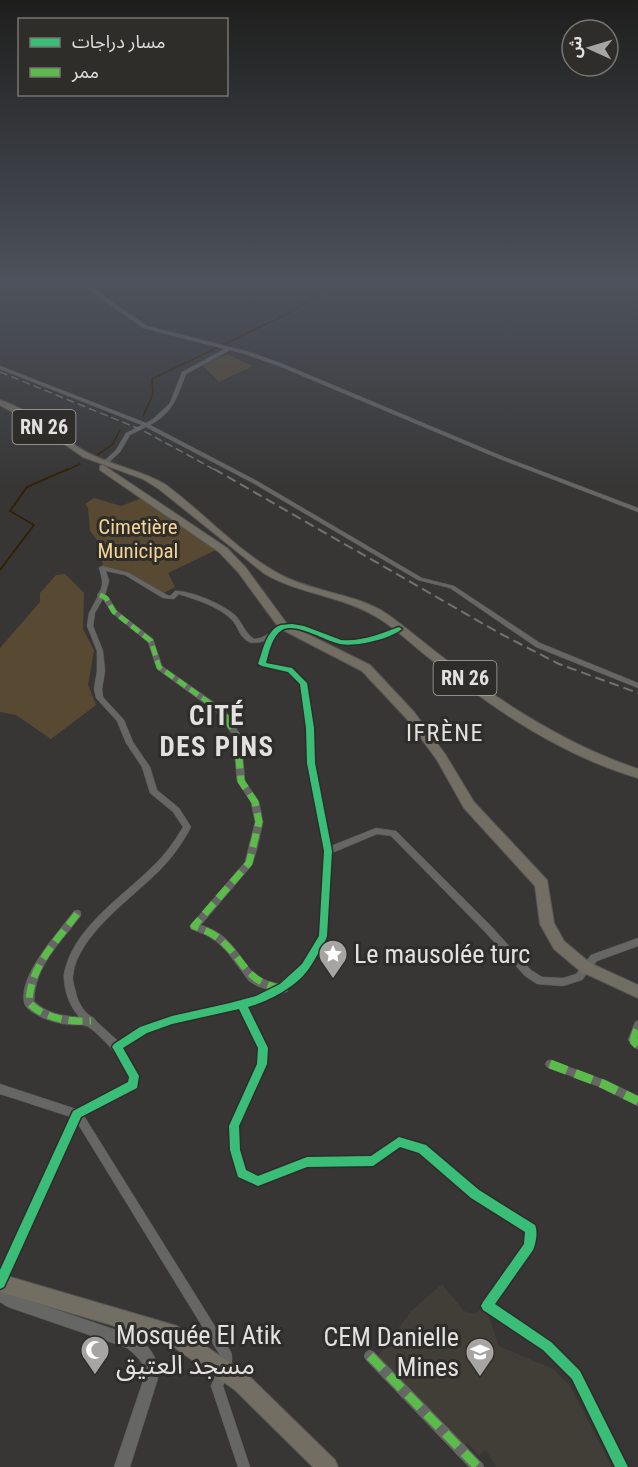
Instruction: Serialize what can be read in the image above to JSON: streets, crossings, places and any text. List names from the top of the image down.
{
  "streets": {
    "main road": ["RN 26"]
  },
  "districts": ["CITÉ DES PINS", "IFRÈNE"],
  "parks": ["Cimetière Municipal"],
  "places": {
    "place": ["Le mausolée turc"],
    "mosque": ["Mosquée El Atik مسجد العتيق"],
    "school or university": ["CEM Danielle Mines"]
  },
  "legend": ["مسار دراجات", "ممر"],
  "north": "left"
}
